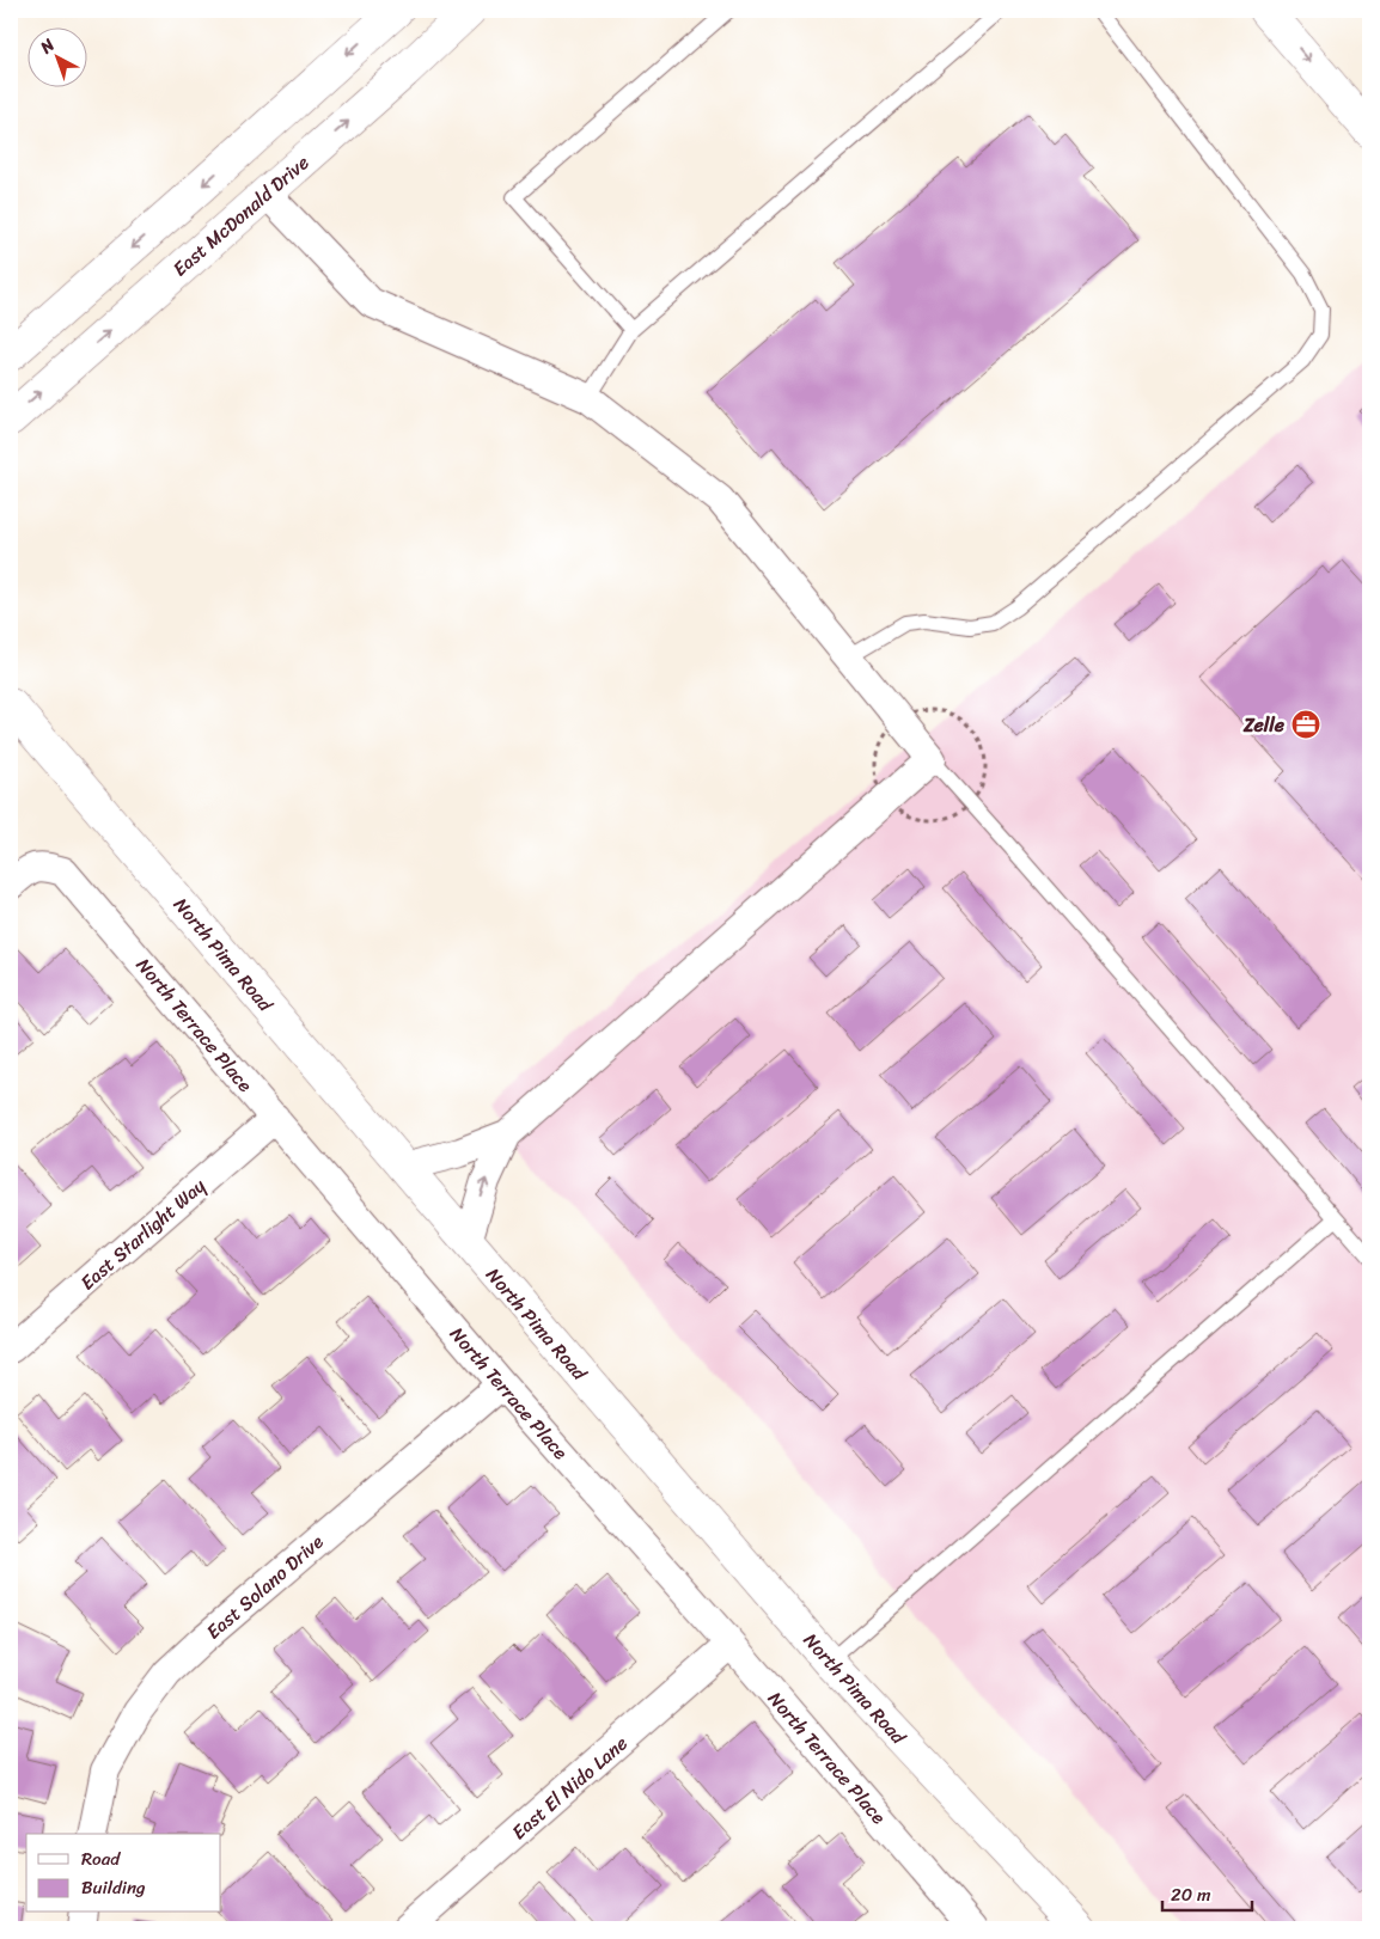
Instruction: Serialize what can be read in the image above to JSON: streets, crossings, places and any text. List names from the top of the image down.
{
  "streets": {
    "main road": ["East McDonald Drive", "North Pima Road"],
    "street": [
      "North Terrace Place",
      "East Starlight Way",
      "East Solano Drive",
      "East El Nido Lane"
    ]
  },
  "crossings": [
    ["North Terrace Place", "East Starlight Way"],
    ["North Terrace Place", "East Solano Drive"],
    ["North Terrace Place", "East El Nido Lane"]
  ],
  "places": {
    "office": ["Zelle"]
  },
  "legend": ["Road", "Building"],
  "scale_bar": "20 m",
  "north": "top left"
}
